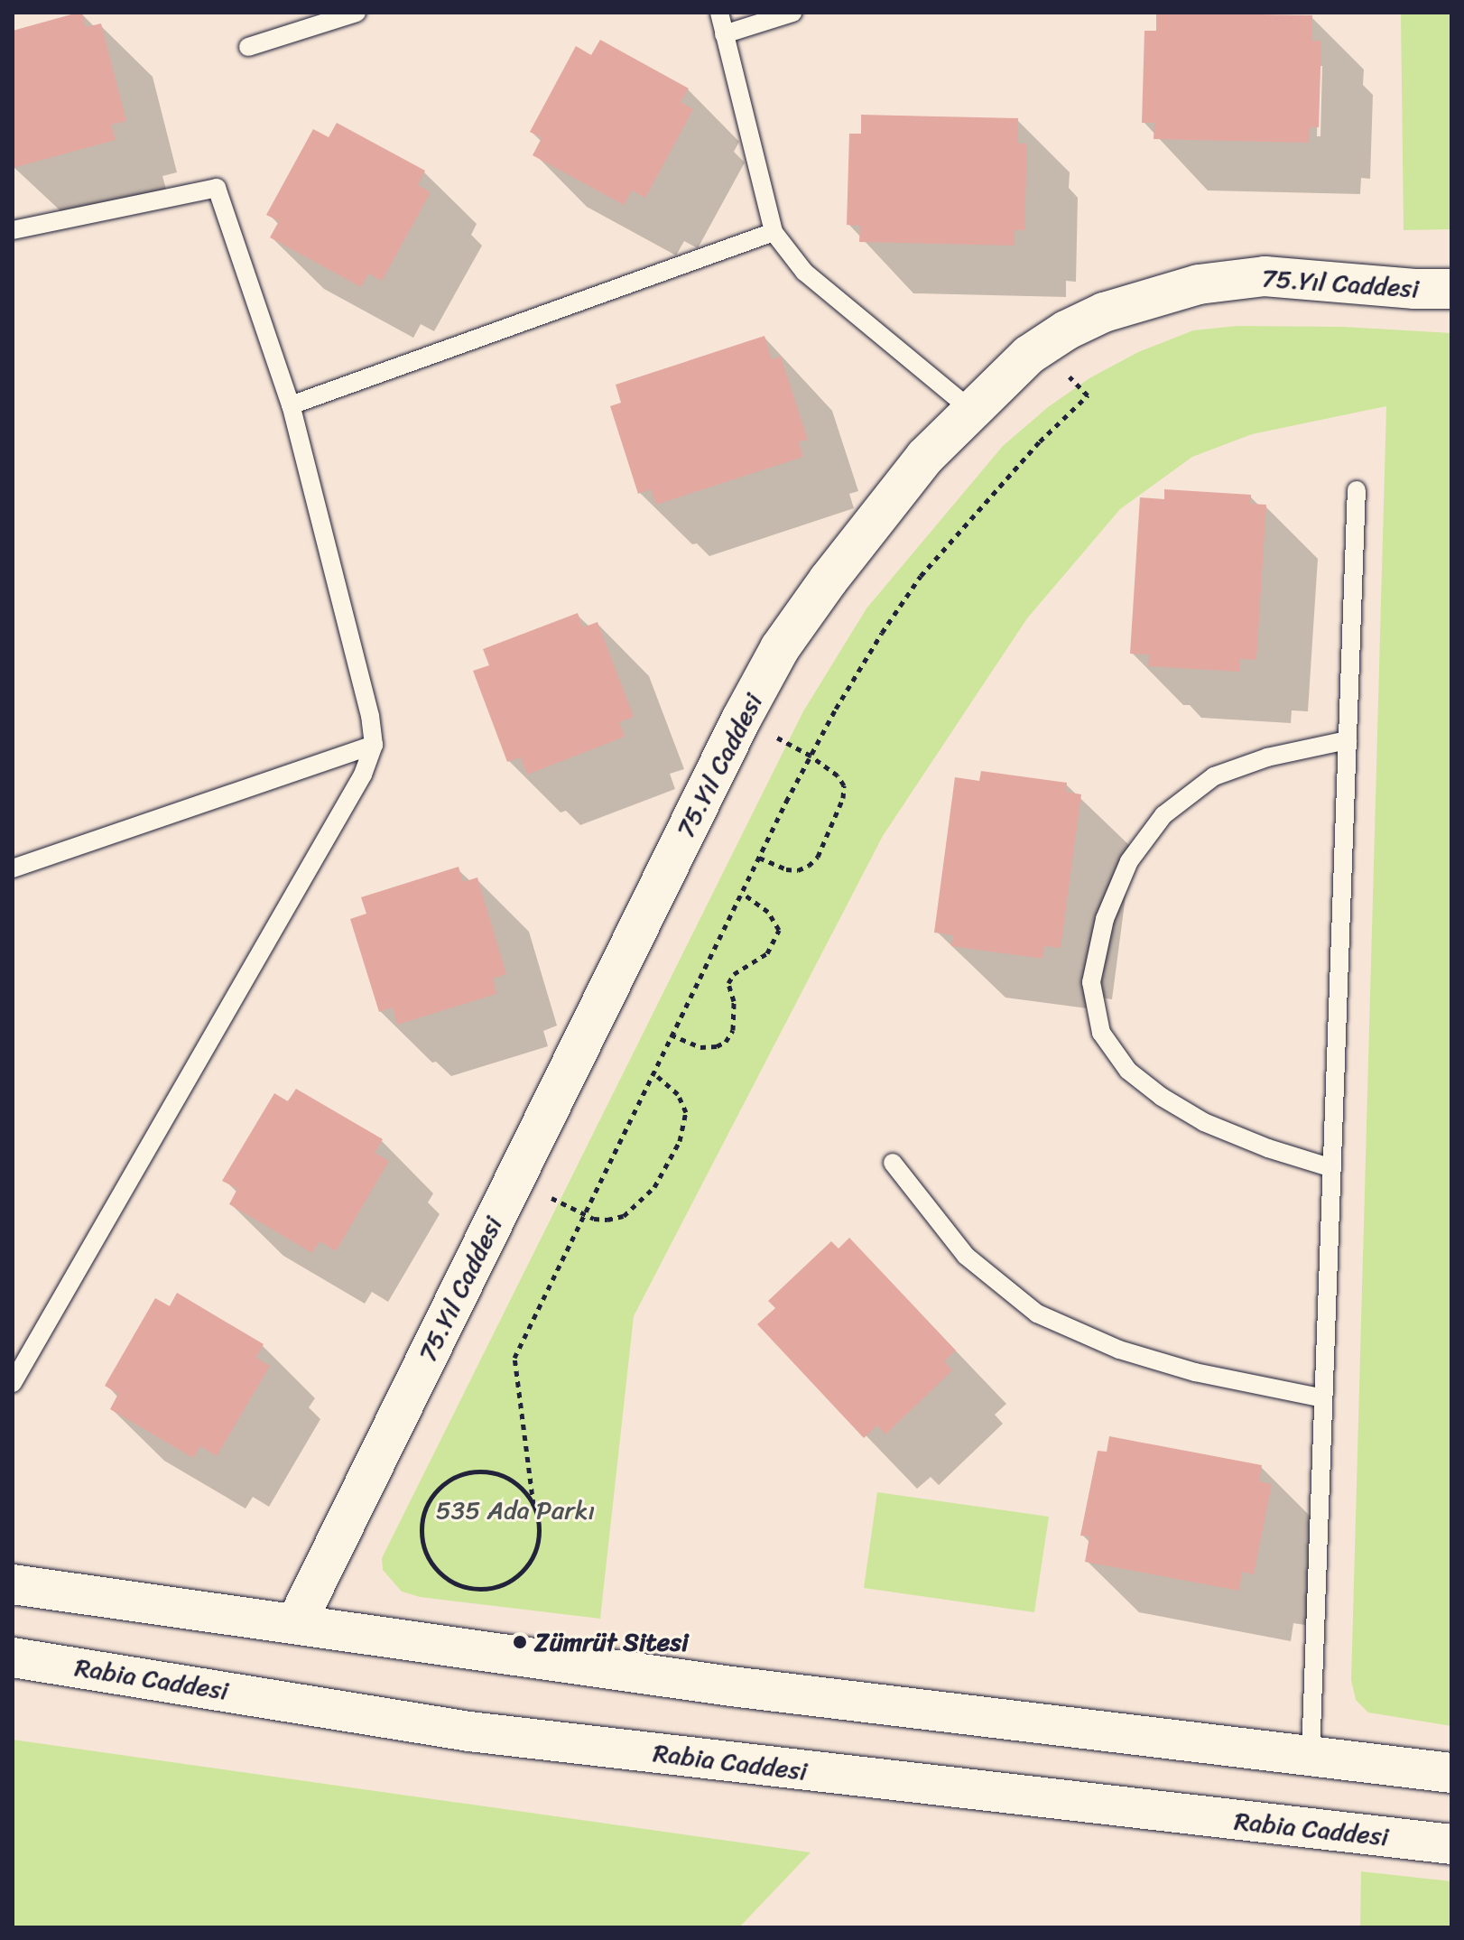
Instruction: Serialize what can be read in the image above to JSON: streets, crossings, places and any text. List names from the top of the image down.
{
  "streets": {
    "street": ["75.Yıl Caddesi", "Rabia Caddesi"]
  },
  "parks": ["535 Ada Parkı"],
  "places": ["Zümrüt Sitesi"]
}
